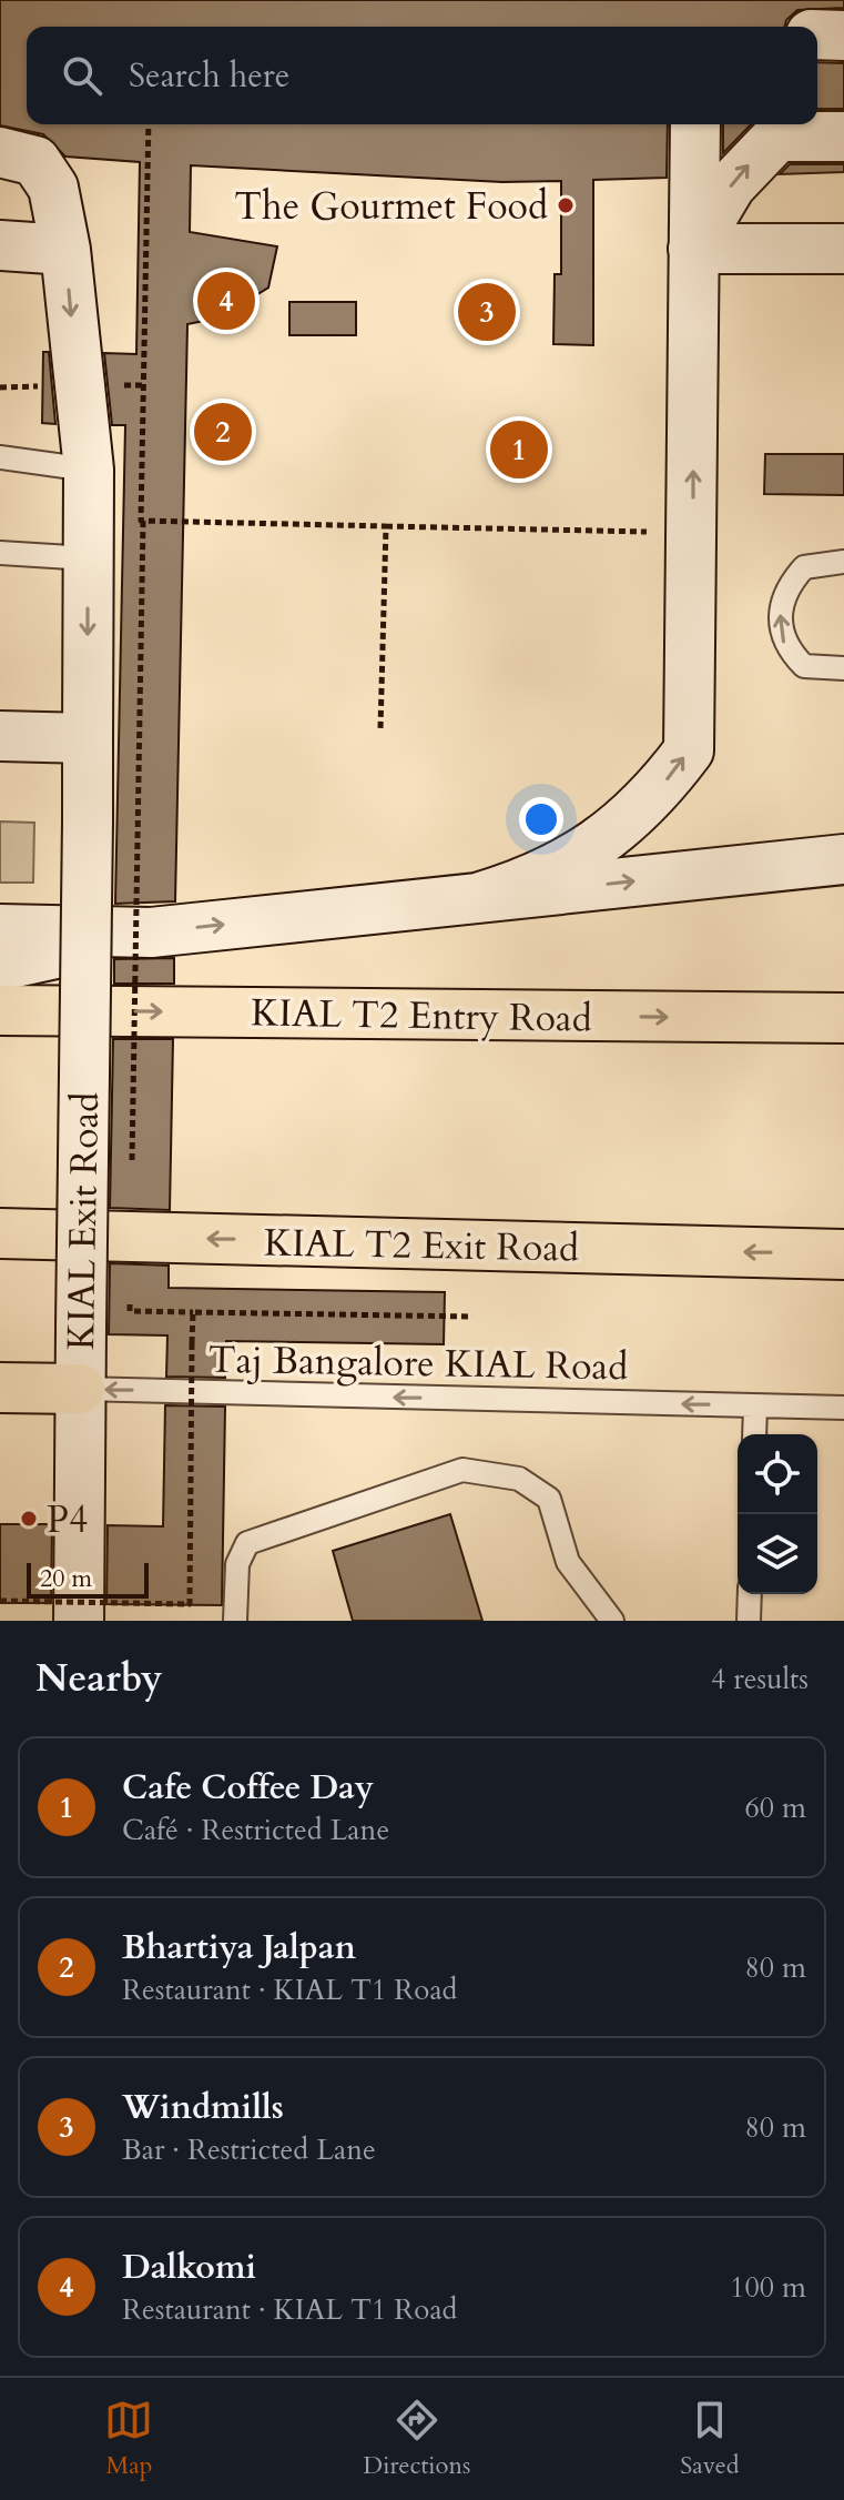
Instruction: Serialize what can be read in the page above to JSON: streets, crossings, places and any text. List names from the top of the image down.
{
  "streets": {
    "main road": ["KIAL T2 Entry Road", "KIAL Exit Road", "KIAL T2 Exit Road"],
    "lane": ["Taj Bangalore KIAL Road"]
  },
  "crossings": [
    ["KIAL Exit Road", "Taj Bangalore KIAL Road"]
  ],
  "one_way": ["Taj Bangalore KIAL Road"],
  "places": ["The Gourmet Food", "P4"],
  "scale_bar": "20 m",
  "page": {
    "search": "Search here",
    "pins": [
      "4",
      "3",
      "2",
      "1"
    ],
    "scale": "20 m",
    "heading": ["Nearby", "4 results"],
    "list": [
      {
        "mark": "1",
        "name": "Cafe Coffee Day",
        "note": "Café · Restricted Lane",
        "value": "60 m"
      },
      {
        "mark": "2",
        "name": "Bhartiya Jalpan",
        "note": "Restaurant · KIAL T1 Road",
        "value": "80 m"
      },
      {
        "mark": "3",
        "name": "Windmills",
        "note": "Bar · Restricted Lane",
        "value": "80 m"
      },
      {
        "mark": "4",
        "name": "Dalkomi",
        "note": "Restaurant · KIAL T1 Road",
        "value": "100 m"
      }
    ],
    "nav": ["Map", "Directions", "Saved"]
  }
}
